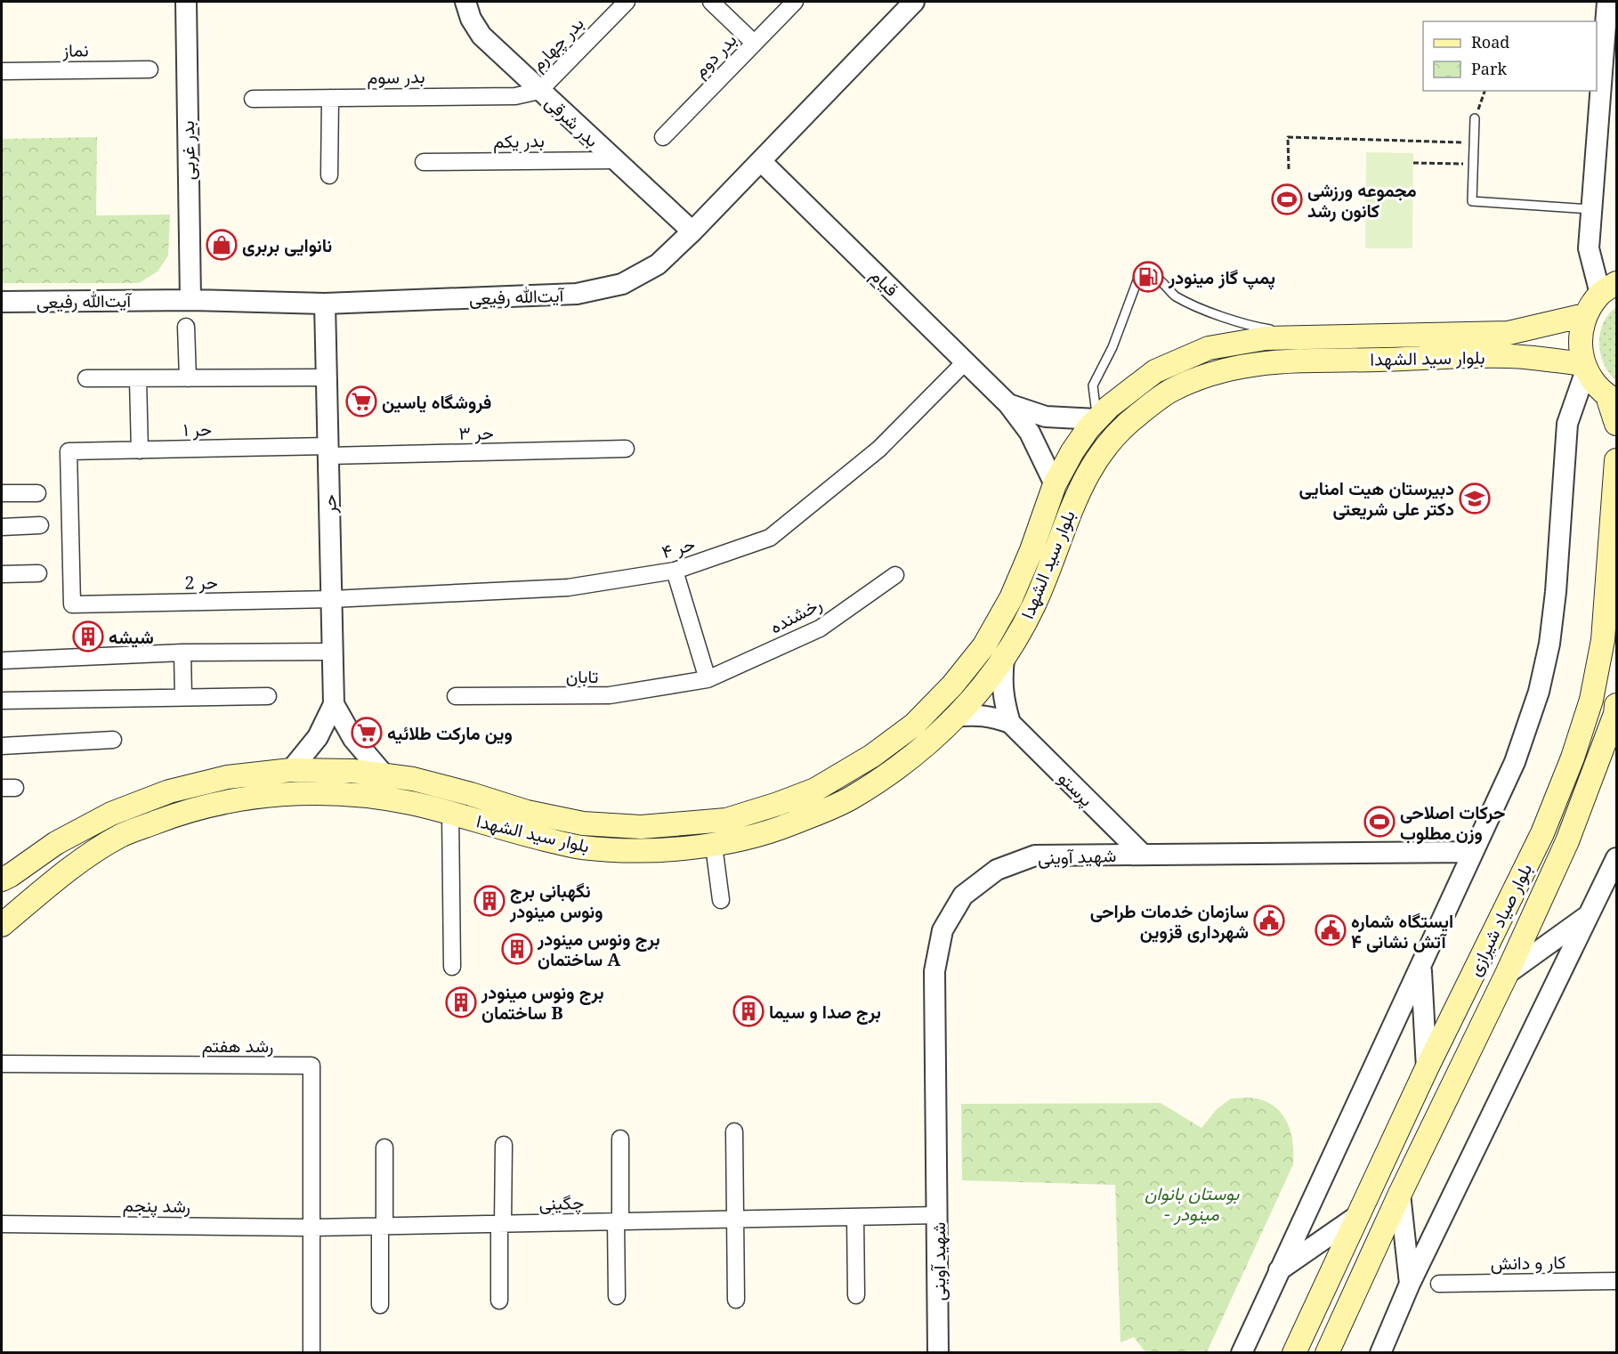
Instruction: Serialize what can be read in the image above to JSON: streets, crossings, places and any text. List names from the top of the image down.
{
  "streets": {
    "main road": ["بلوار سید الشهدا", "بلوار صیاد شیرازی"],
    "street": [
      "بدر چهارم",
      "نماز",
      "بدر دوم",
      "بدر سوم",
      "بدر شرقی",
      "بدر یکم",
      "بدر غربی",
      "قیام",
      "آیت‌الله رفیعی",
      "حر ۱",
      "حر ۳",
      "حر",
      "حر ۴",
      "حر 2",
      "رخشنده",
      "تابان",
      "پرستو",
      "شهید آوینی",
      "رشد هفتم",
      "چگینی",
      "رشد پنجم",
      "کار و دانش"
    ]
  },
  "crossings": [
    ["بدر چهارم", "بدر سوم"],
    ["بدر چهارم", "بدر شرقی"],
    ["بدر سوم", "بدر شرقی"],
    ["بدر شرقی", "بدر یکم"],
    ["بدر شرقی", "آیت‌الله رفیعی"],
    ["بدر غربی", "آیت‌الله رفیعی"],
    ["قیام", "آیت‌الله رفیعی"],
    ["قیام", "بلوار سید الشهدا"],
    ["قیام", "حر ۴"],
    ["آیت‌الله رفیعی", "حر"],
    ["بلوار سید الشهدا", "حر"],
    ["بلوار سید الشهدا", "پرستو"],
    ["حر ۱", "حر ۳"],
    ["حر ۱", "حر"],
    ["حر ۱", "حر 2"],
    ["حر ۳", "حر"],
    ["حر", "حر ۴"],
    ["حر", "حر 2"],
    ["حر ۴", "حر 2"],
    ["رخشنده", "تابان"],
    ["پرستو", "شهید آوینی"],
    ["شهید آوینی", "چگینی"],
    ["رشد هفتم", "چگینی"],
    ["رشد هفتم", "رشد پنجم"],
    ["چگینی", "رشد پنجم"]
  ],
  "parks": ["بوستان بانوان - مینودر"],
  "places": {
    "sports": ["مجموعه ورزشی کانون رشد", "حرکات اصلاحی وزن مطلوب"],
    "shop": ["نانوایی بربری"],
    "fuel station": ["پمپ گاز مینودر"],
    "supermarket": ["فروشگاه یاسین", "وین مارکت طلائیه"],
    "school or university": ["دبیرستان هیت امنایی دکتر علی شریعتی"],
    "building": [
      "شیشه",
      "نگهبانی برج ونوس مینودر",
      "برج ونوس مینودر ساختمان A",
      "برج ونوس مینودر ساختمان B",
      "برج صدا و سیما"
    ],
    "public building": ["سازمان خدمات طراحی شهرداری قزوین", "ایستگاه شماره ۴ آتش نشانی"]
  },
  "legend": ["Road", "Park"]
}
